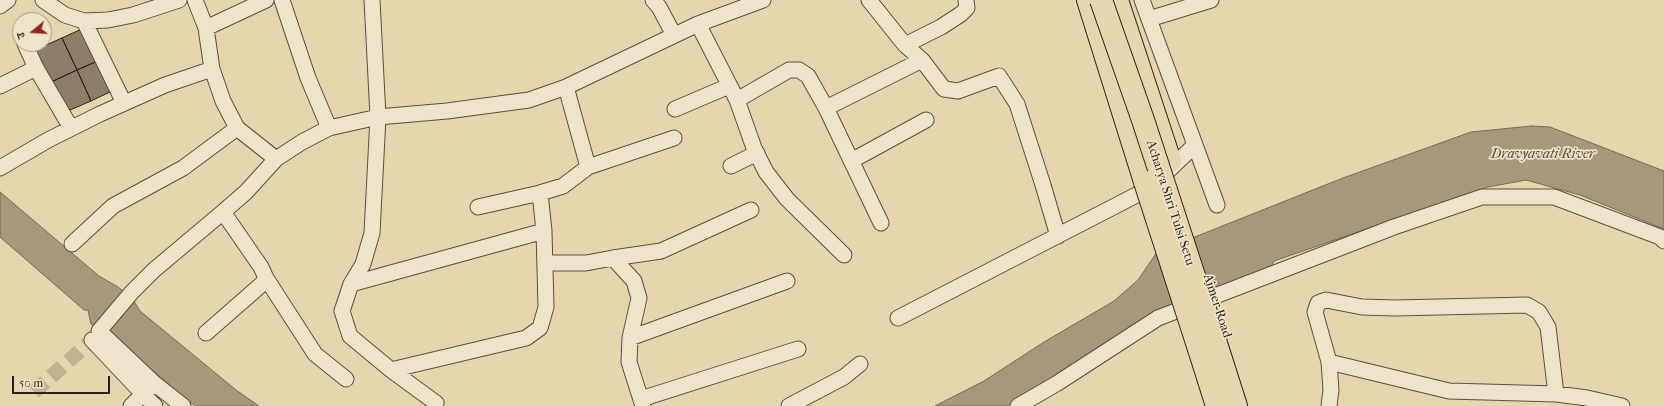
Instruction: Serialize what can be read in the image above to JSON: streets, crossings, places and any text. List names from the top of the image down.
{
  "streets": {
    "highway": ["Acharya Shri Tulsi Setu", "Ajmer Road"]
  },
  "water": ["Dravyavati River"],
  "scale_bar": "50 m",
  "north": "left"
}
